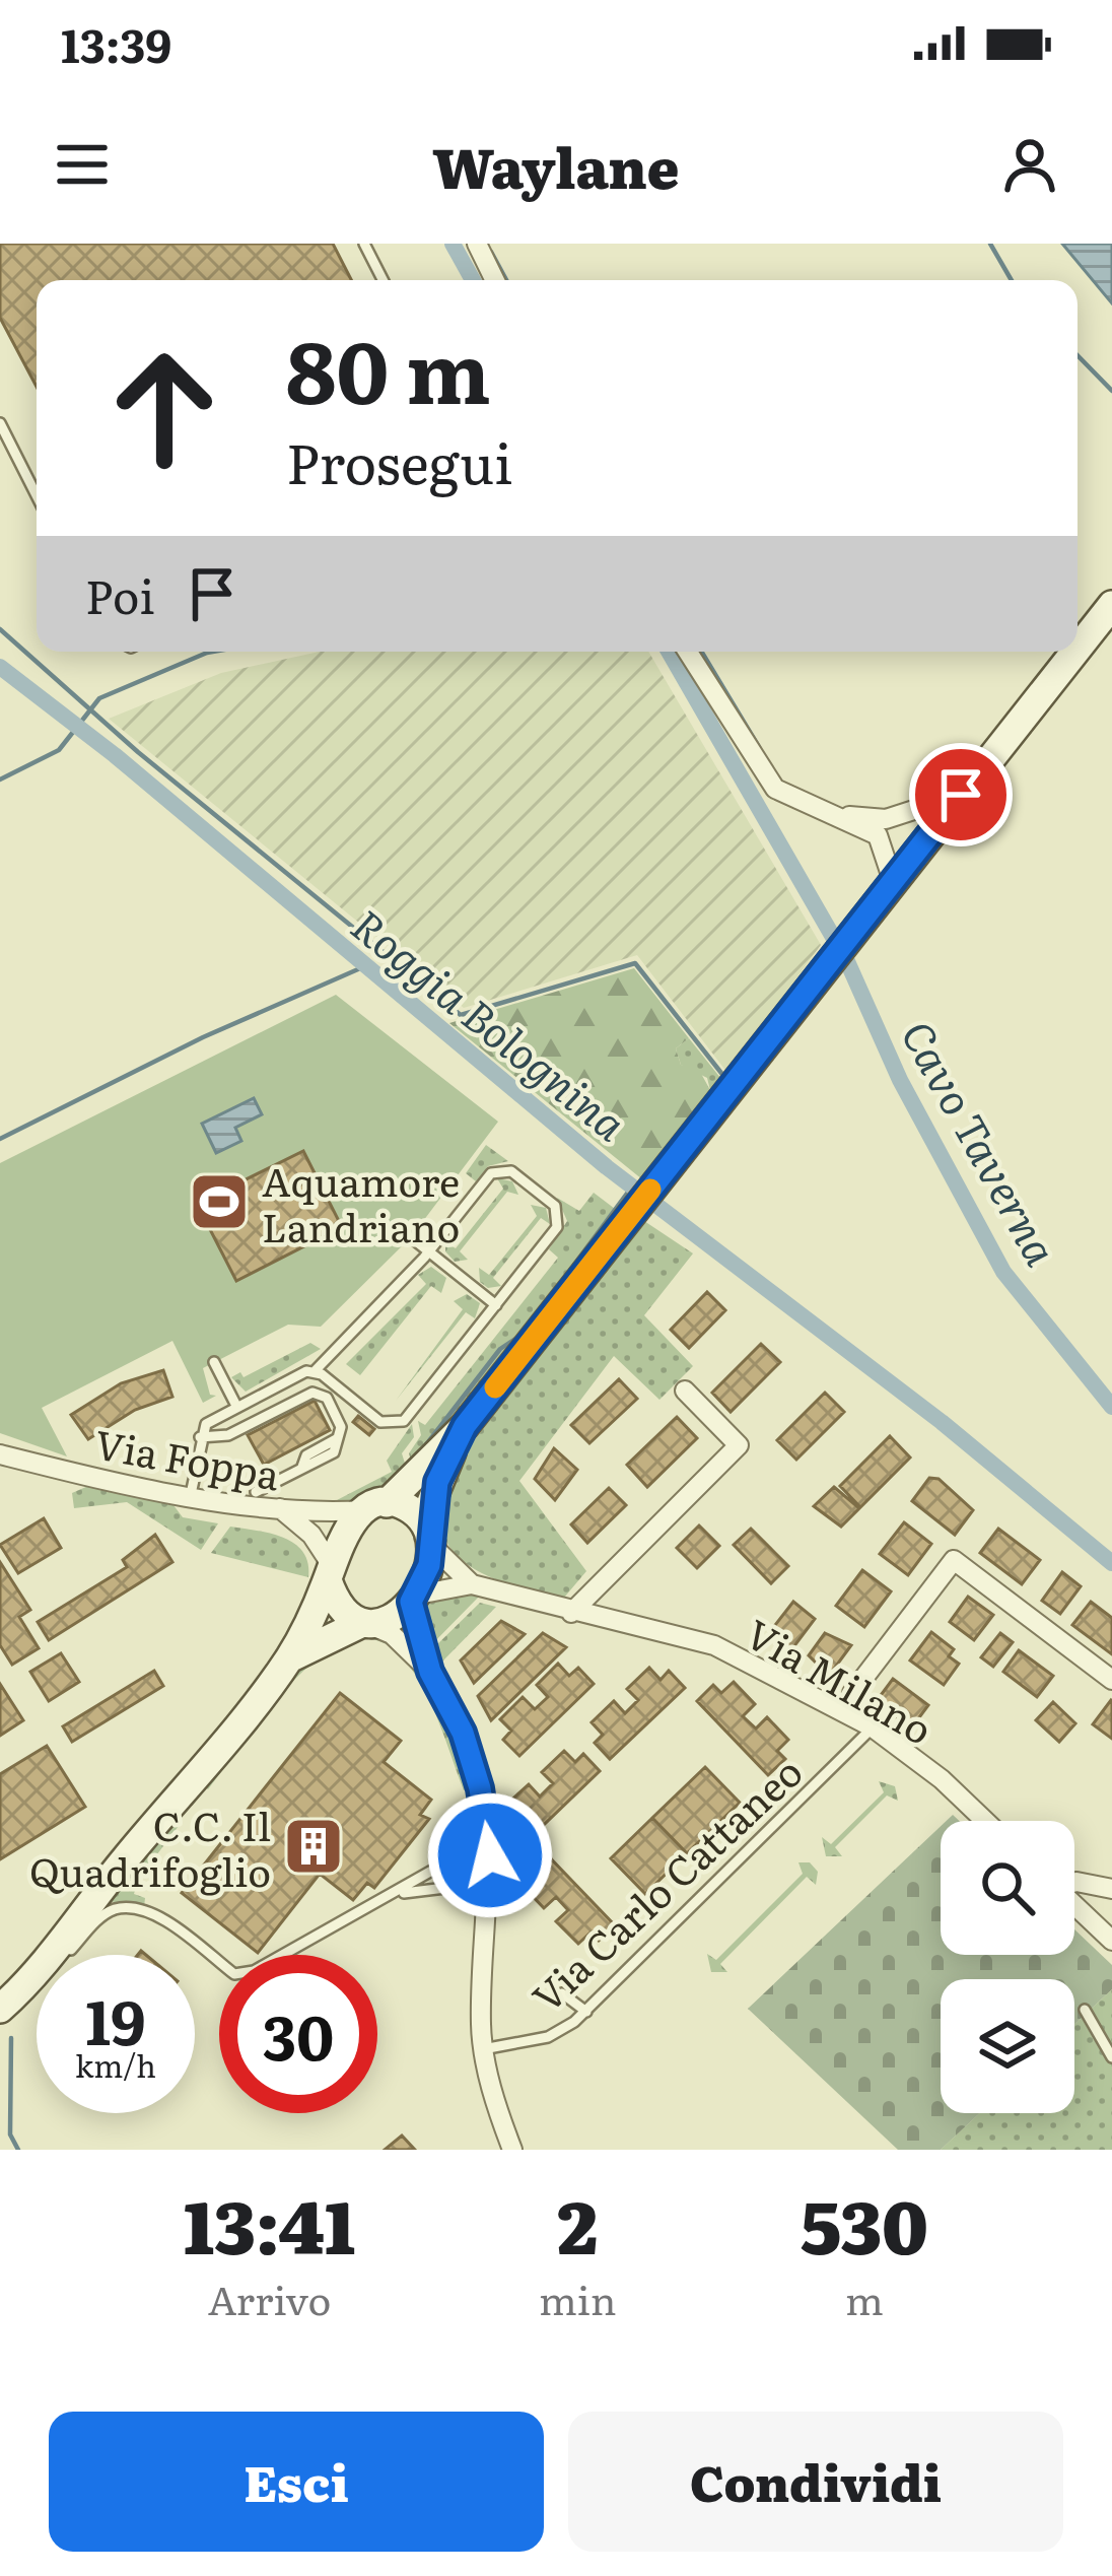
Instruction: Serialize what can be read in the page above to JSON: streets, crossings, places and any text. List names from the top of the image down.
{
  "streets": {
    "street": ["Via Foppa", "Via Milano"],
    "lane": ["Via Carlo Cattaneo"]
  },
  "crossings": [
    ["Via Foppa", "Via Milano"],
    ["Via Milano", "Via Carlo Cattaneo"]
  ],
  "water": ["Roggia Bolognina", "Cavo Taverna"],
  "places": {
    "sports": ["Aquamore Landriano"],
    "building": ["C.C. Il Quadrifoglio"]
  },
  "page": {
    "status": "13:39",
    "header": "Waylane",
    "turn": ["80 m", "Prosegui"],
    "then": "Poi",
    "speed": "19 km/h",
    "limit": "30",
    "eta": [
      "13:41",
      "Arrivo",
      "2",
      "min",
      "530",
      "m"
    ],
    "buttons": ["Esci", "Condividi"]
  }
}
